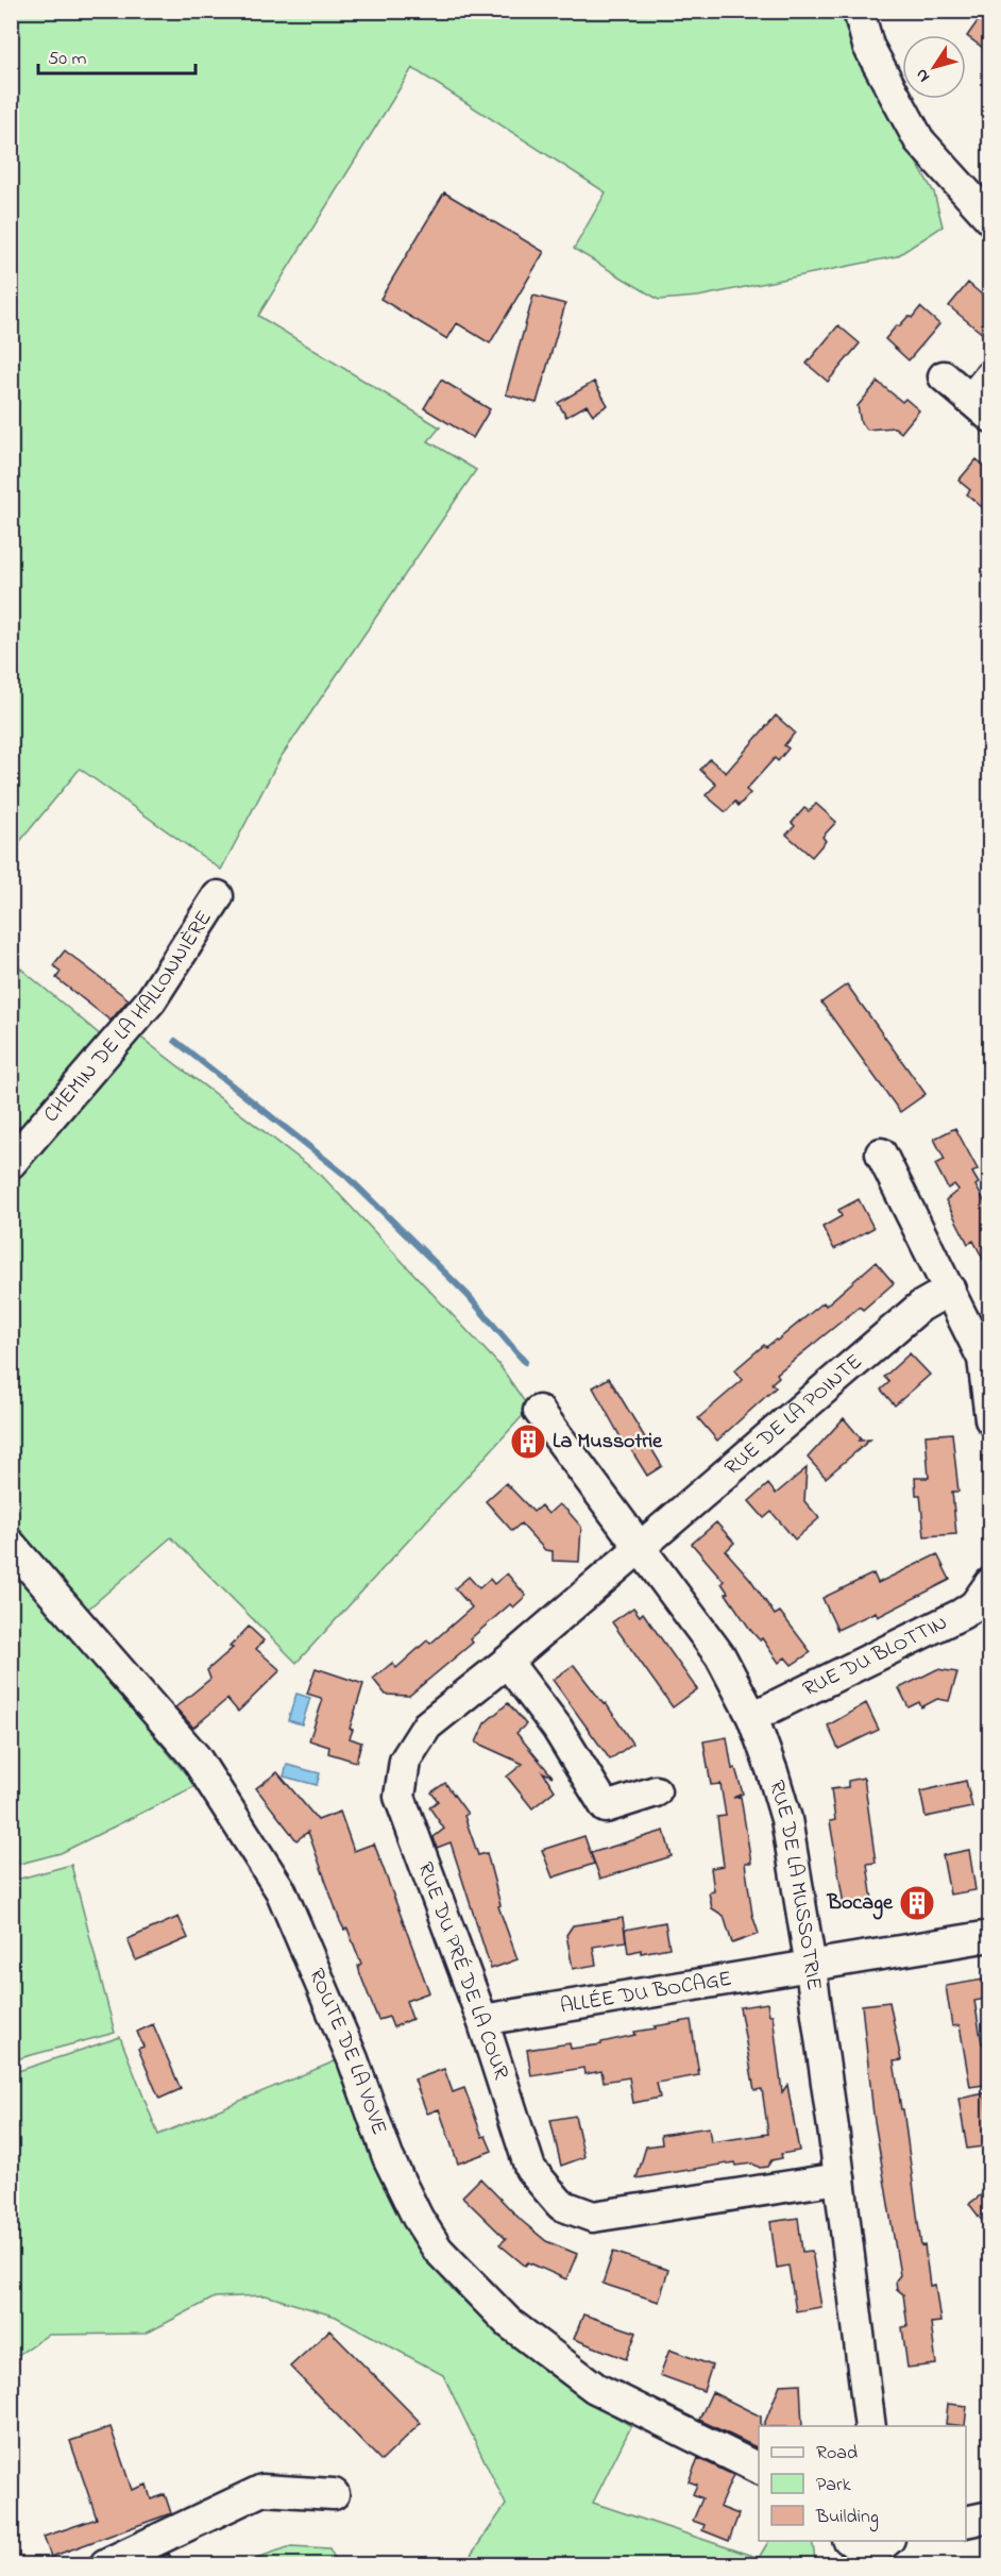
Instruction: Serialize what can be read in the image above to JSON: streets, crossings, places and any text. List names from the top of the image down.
{
  "streets": {
    "street": [
      "CHEMIN DE LA HALLONNIÈRE",
      "RUE DE LA POINTE",
      "RUE DU BLOTTIN",
      "RUE DE LA MUSSOTRIE",
      "RUE DU PRÉ DE LA COUR",
      "ALLÉE DU BOCAGE",
      "ROUTE DE LA VOVE"
    ]
  },
  "crossings": [
    ["RUE DE LA POINTE", "RUE DE LA MUSSOTRIE"],
    ["RUE DE LA POINTE", "RUE DU PRÉ DE LA COUR"],
    ["RUE DU BLOTTIN", "RUE DE LA MUSSOTRIE"],
    ["RUE DE LA MUSSOTRIE", "RUE DU PRÉ DE LA COUR"],
    ["RUE DE LA MUSSOTRIE", "ALLÉE DU BOCAGE"],
    ["RUE DU PRÉ DE LA COUR", "ALLÉE DU BOCAGE"]
  ],
  "places": {
    "building": ["La Mussotrie", "Bocage"]
  },
  "legend": ["Road", "Park", "Building"],
  "scale_bar": "50 m",
  "north": "bottom left"
}
